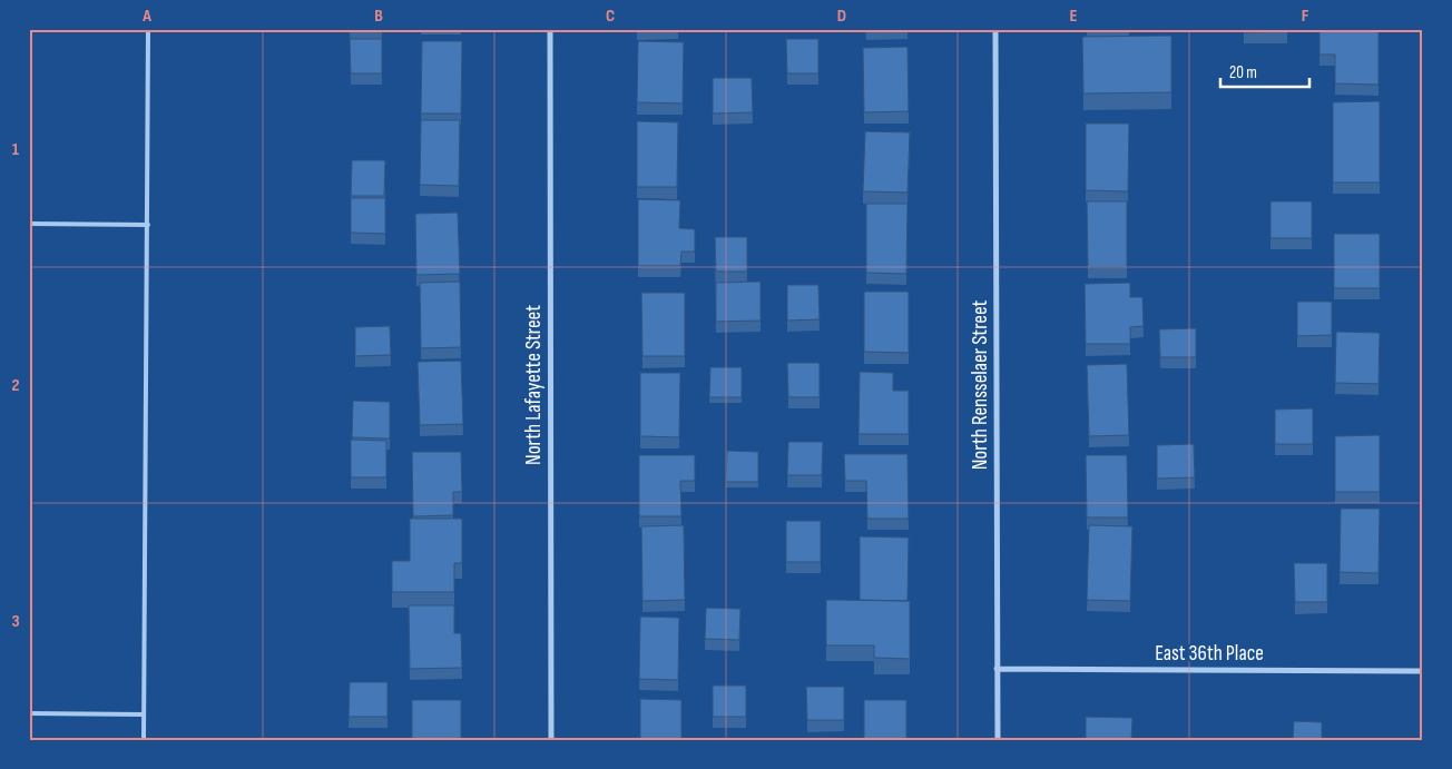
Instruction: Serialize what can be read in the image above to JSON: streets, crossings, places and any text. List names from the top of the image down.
{
  "streets": {
    "street": ["North Lafayette Street", "North Rensselaer Street", "East 36th Place"]
  },
  "crossings": [
    ["North Rensselaer Street", "East 36th Place"]
  ],
  "scale_bar": "20 m",
  "grid": {
    "columns": [
      "A",
      "B",
      "C",
      "D",
      "E",
      "F"
    ],
    "rows": ["1", "2", "3"]
  }
}
